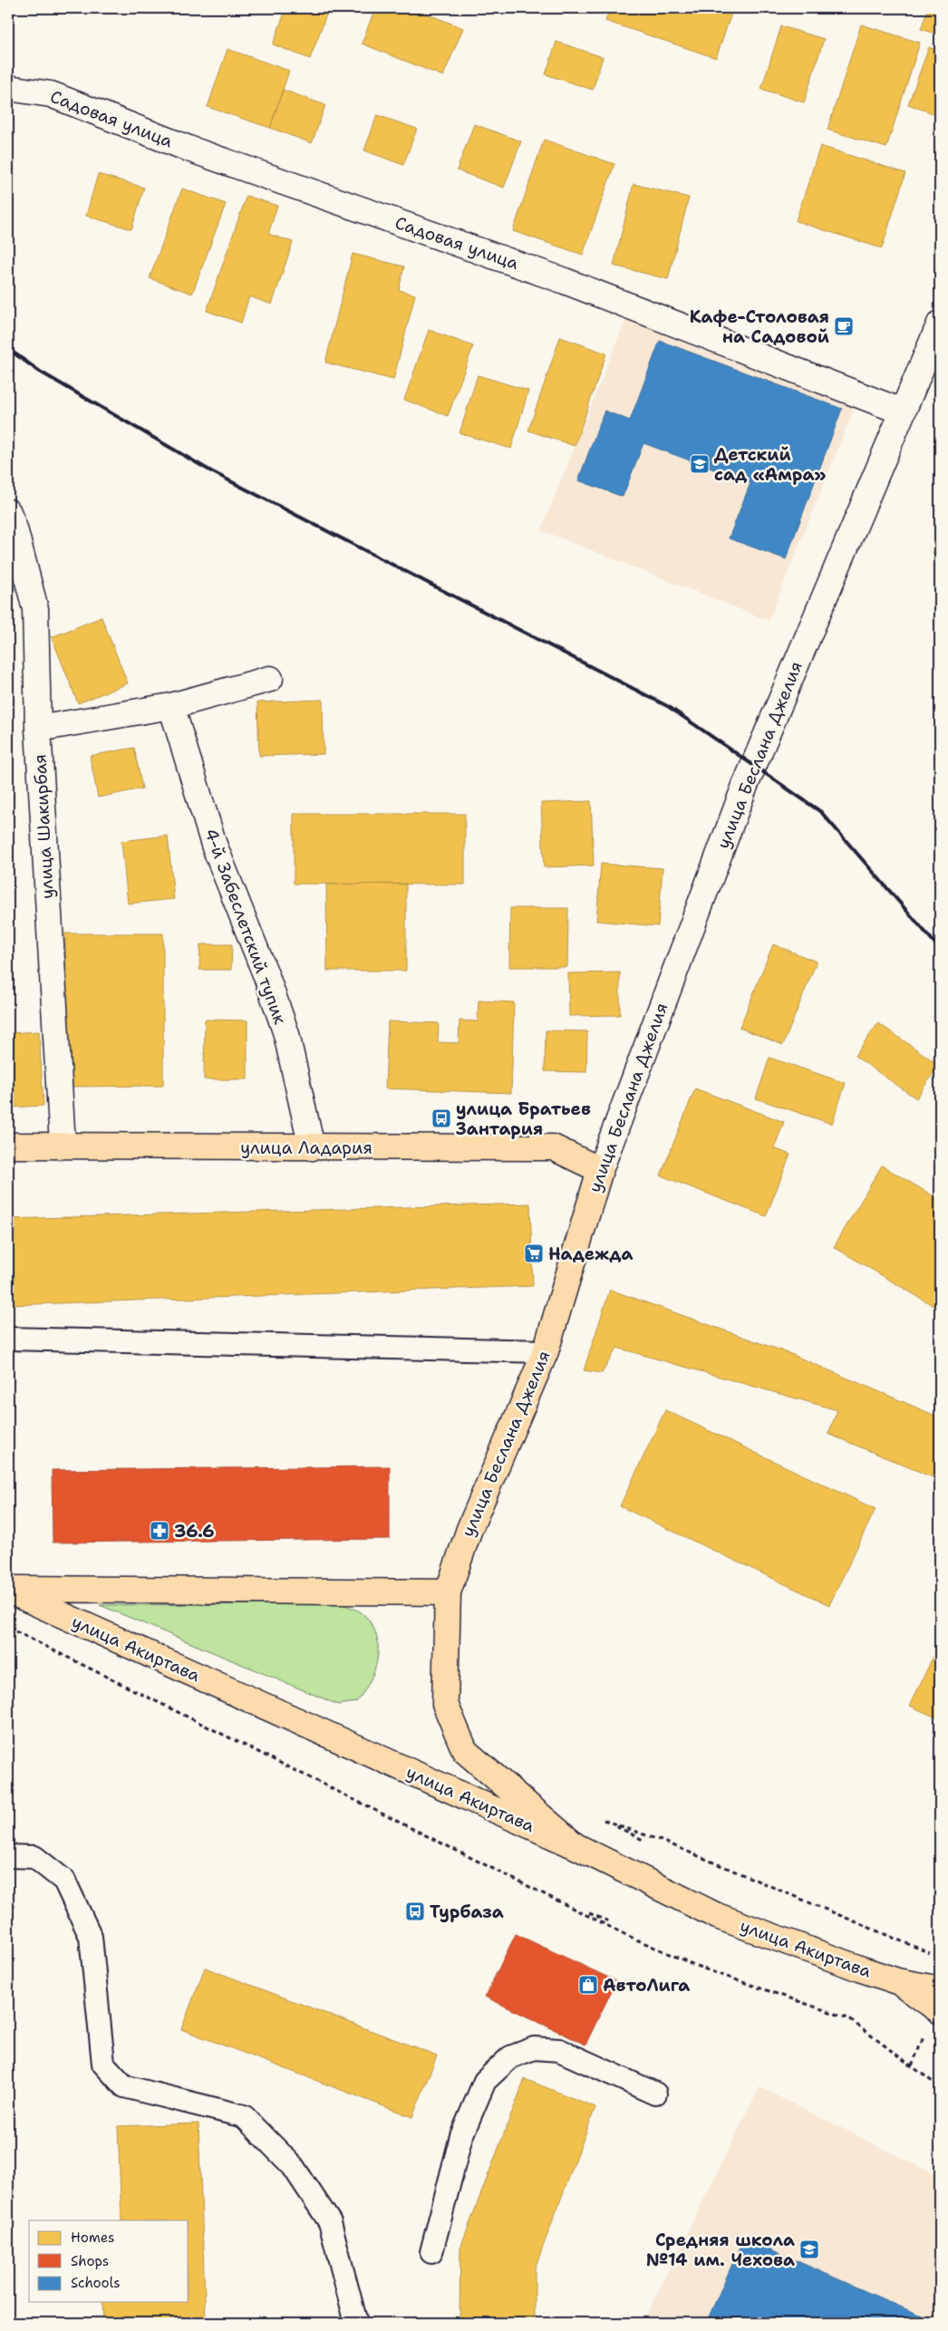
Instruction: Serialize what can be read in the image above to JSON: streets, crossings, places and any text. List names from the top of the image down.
{
  "streets": {
    "highway": ["улица Беслана Джелия", "улица Ладария", "улица Акиртава"],
    "street": ["Садовая улица", "улица Шакирбая", "4-й Забеслетский тупик"]
  },
  "crossings": [
    ["Садовая улица", "улица Беслана Джелия"],
    ["улица Беслана Джелия", "улица Ладария"],
    ["улица Беслана Джелия", "улица Акиртава"],
    ["улица Шакирбая", "улица Ладария"],
    ["4-й Забеслетский тупик", "улица Ладария"]
  ],
  "places": {
    "cafe": ["Кафе-Столовая на Садовой"],
    "school or university": ["Детский сад «Амра»", "Средняя школа №14 им. Чехова"],
    "bus stop": ["улица Братьев Зантария", "Турбаза"],
    "supermarket": ["Надежда"],
    "pharmacy": ["36.6"],
    "shop": ["АвтоЛига"]
  },
  "legend": ["Homes", "Shops", "Schools"]
}
